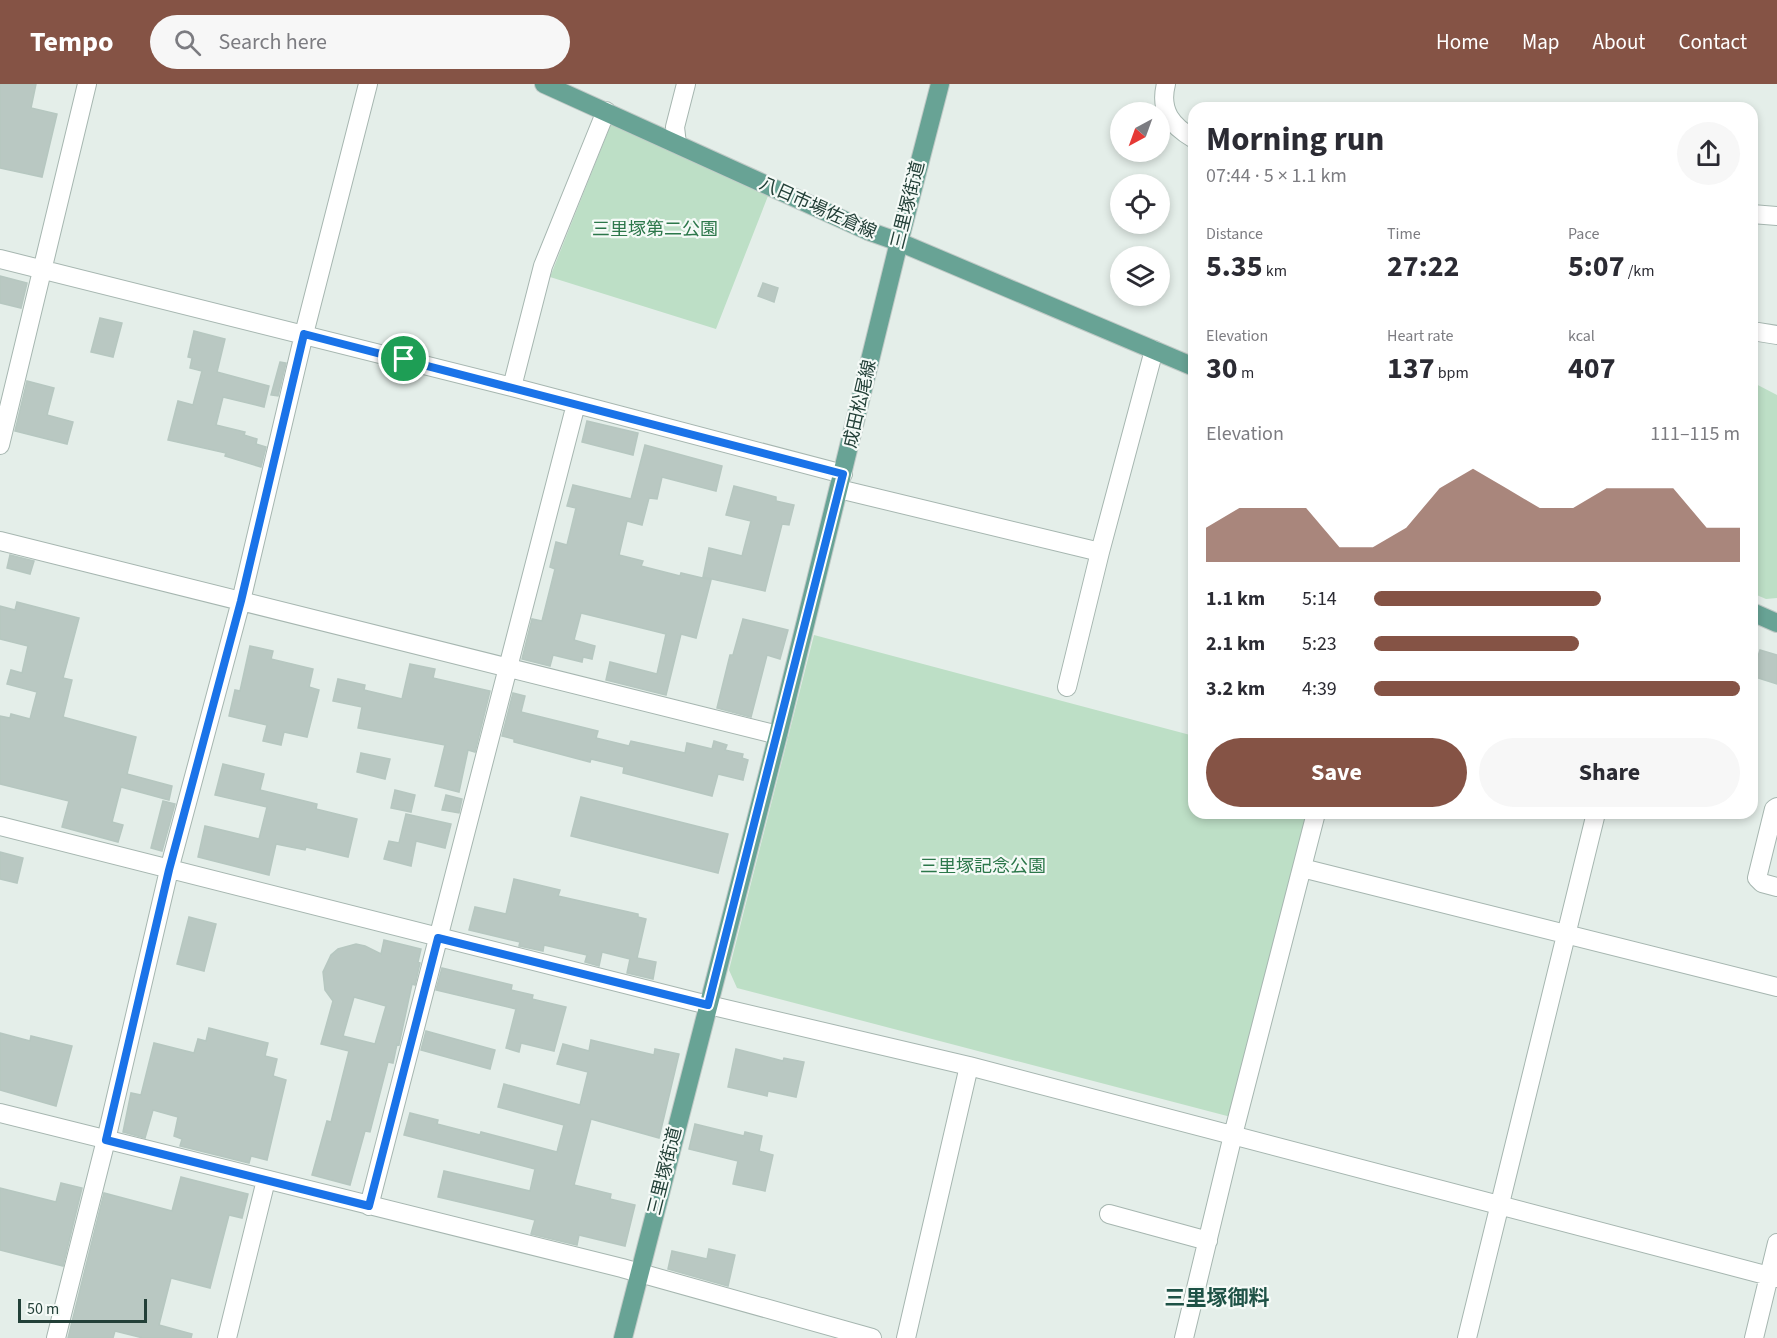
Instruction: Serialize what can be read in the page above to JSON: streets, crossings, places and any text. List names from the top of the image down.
{
  "streets": {
    "main road": ["三里塚街道", "八日市場佐倉線", "成田松尾線"]
  },
  "crossings": [
    ["三里塚街道", "八日市場佐倉線"],
    ["三里塚街道", "成田松尾線"]
  ],
  "districts": ["三里塚御料"],
  "parks": ["三里塚第二公園", "三里塚記念公園"],
  "scale_bar": "50 m",
  "north": "bottom left",
  "page": {
    "header": "Tempo",
    "search": "Search here",
    "nav": [
      "Home",
      "Map",
      "About",
      "Contact"
    ],
    "heading": ["Morning run", "07:44 · 5 × 1.1 km"],
    "stats": [
      ["Distance", "5.35 km"],
      ["Time", "27:22"],
      ["Pace", "5:07 /km"],
      ["Elevation", "30 m"],
      ["Heart rate", "137 bpm"],
      ["kcal", "407"]
    ],
    "chart": ["Elevation", "111–115 m"],
    "list": [
      {
        "name": "1.1 km",
        "note": "5:14"
      },
      {
        "name": "2.1 km",
        "note": "5:23"
      },
      {
        "name": "3.2 km",
        "note": "4:39"
      }
    ],
    "buttons": ["Save", "Share"],
    "scale": "50 m"
  }
}
